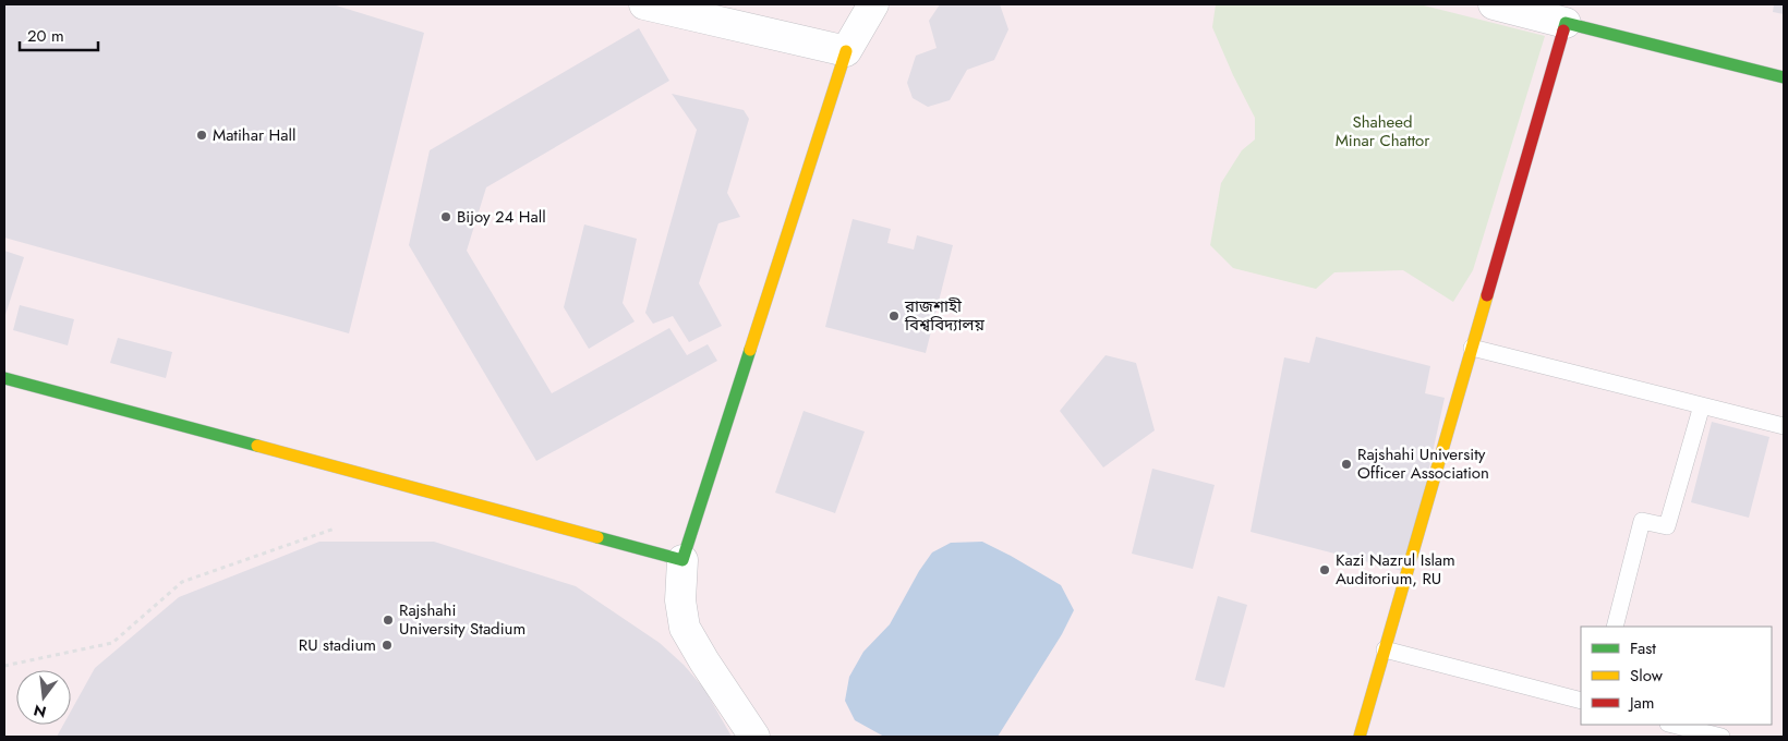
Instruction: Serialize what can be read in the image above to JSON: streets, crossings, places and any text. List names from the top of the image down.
{
  "parks": ["Shaheed Minar Chattor"],
  "places": [
    "Matihar Hall",
    "Bijoy 24 Hall",
    "রাজশাহী বিশ্ববিদ্যালয়",
    "Rajshahi University Officer Association",
    "Kazi Nazrul Islam Auditorium, RU",
    "Rajshahi University Stadium",
    "RU stadium"
  ],
  "legend": ["Fast", "Slow", "Jam"],
  "scale_bar": "20 m",
  "north": "bottom"
}
